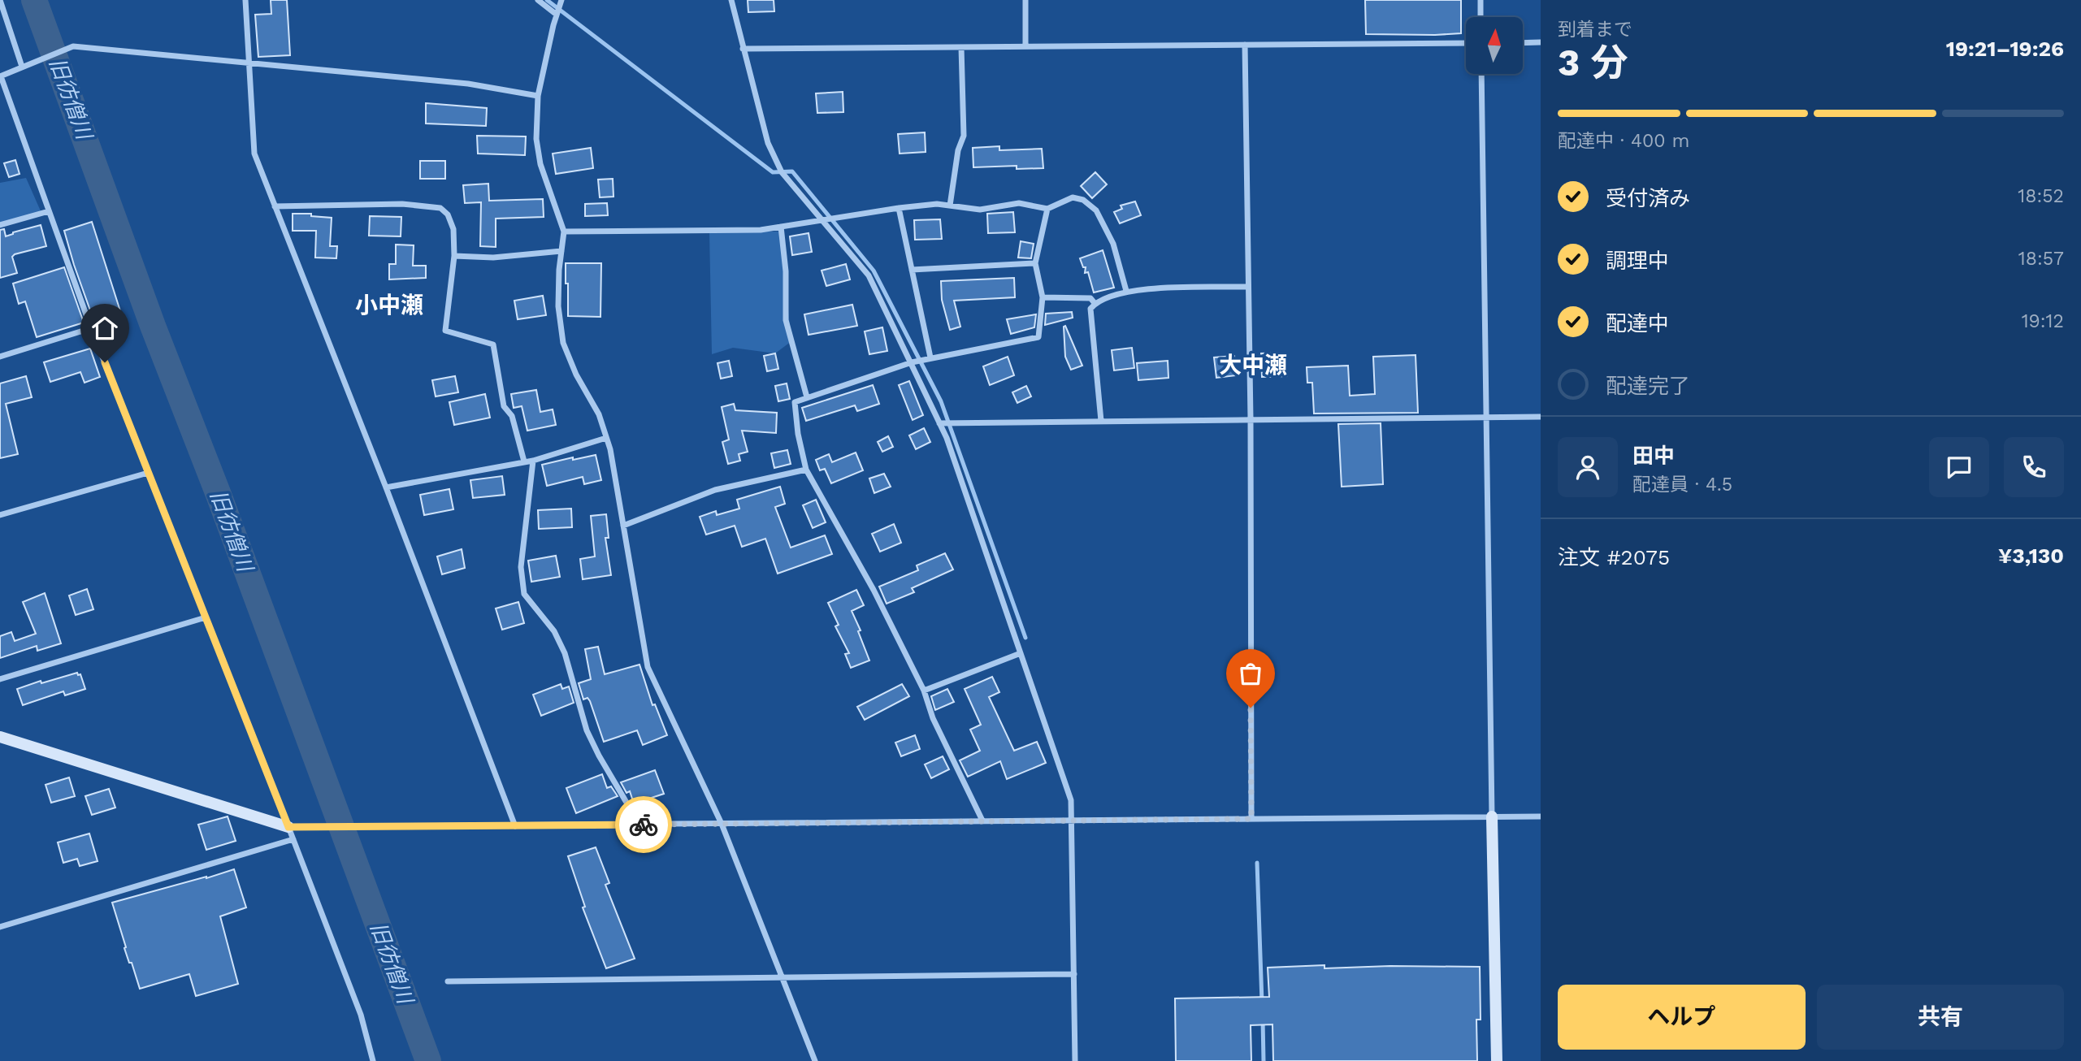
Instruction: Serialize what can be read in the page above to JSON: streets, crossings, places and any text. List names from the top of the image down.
{
  "districts": ["小中瀬", "大中瀬"],
  "water": ["旧彷僧川"],
  "north": "top",
  "page": {
    "heading": ["3 分", "到着まで", "19:21–19:26"],
    "panel": [
      "田中",
      "配達員 · 4.5",
      "注文 #2075",
      "¥3,130"
    ],
    "bar": "配達中 · 400 m",
    "list": [
      ["受付済み", "18:52"],
      ["調理中", "18:57"],
      ["配達中", "19:12"],
      "配達完了"
    ],
    "buttons": ["ヘルプ", "共有"]
  }
}
